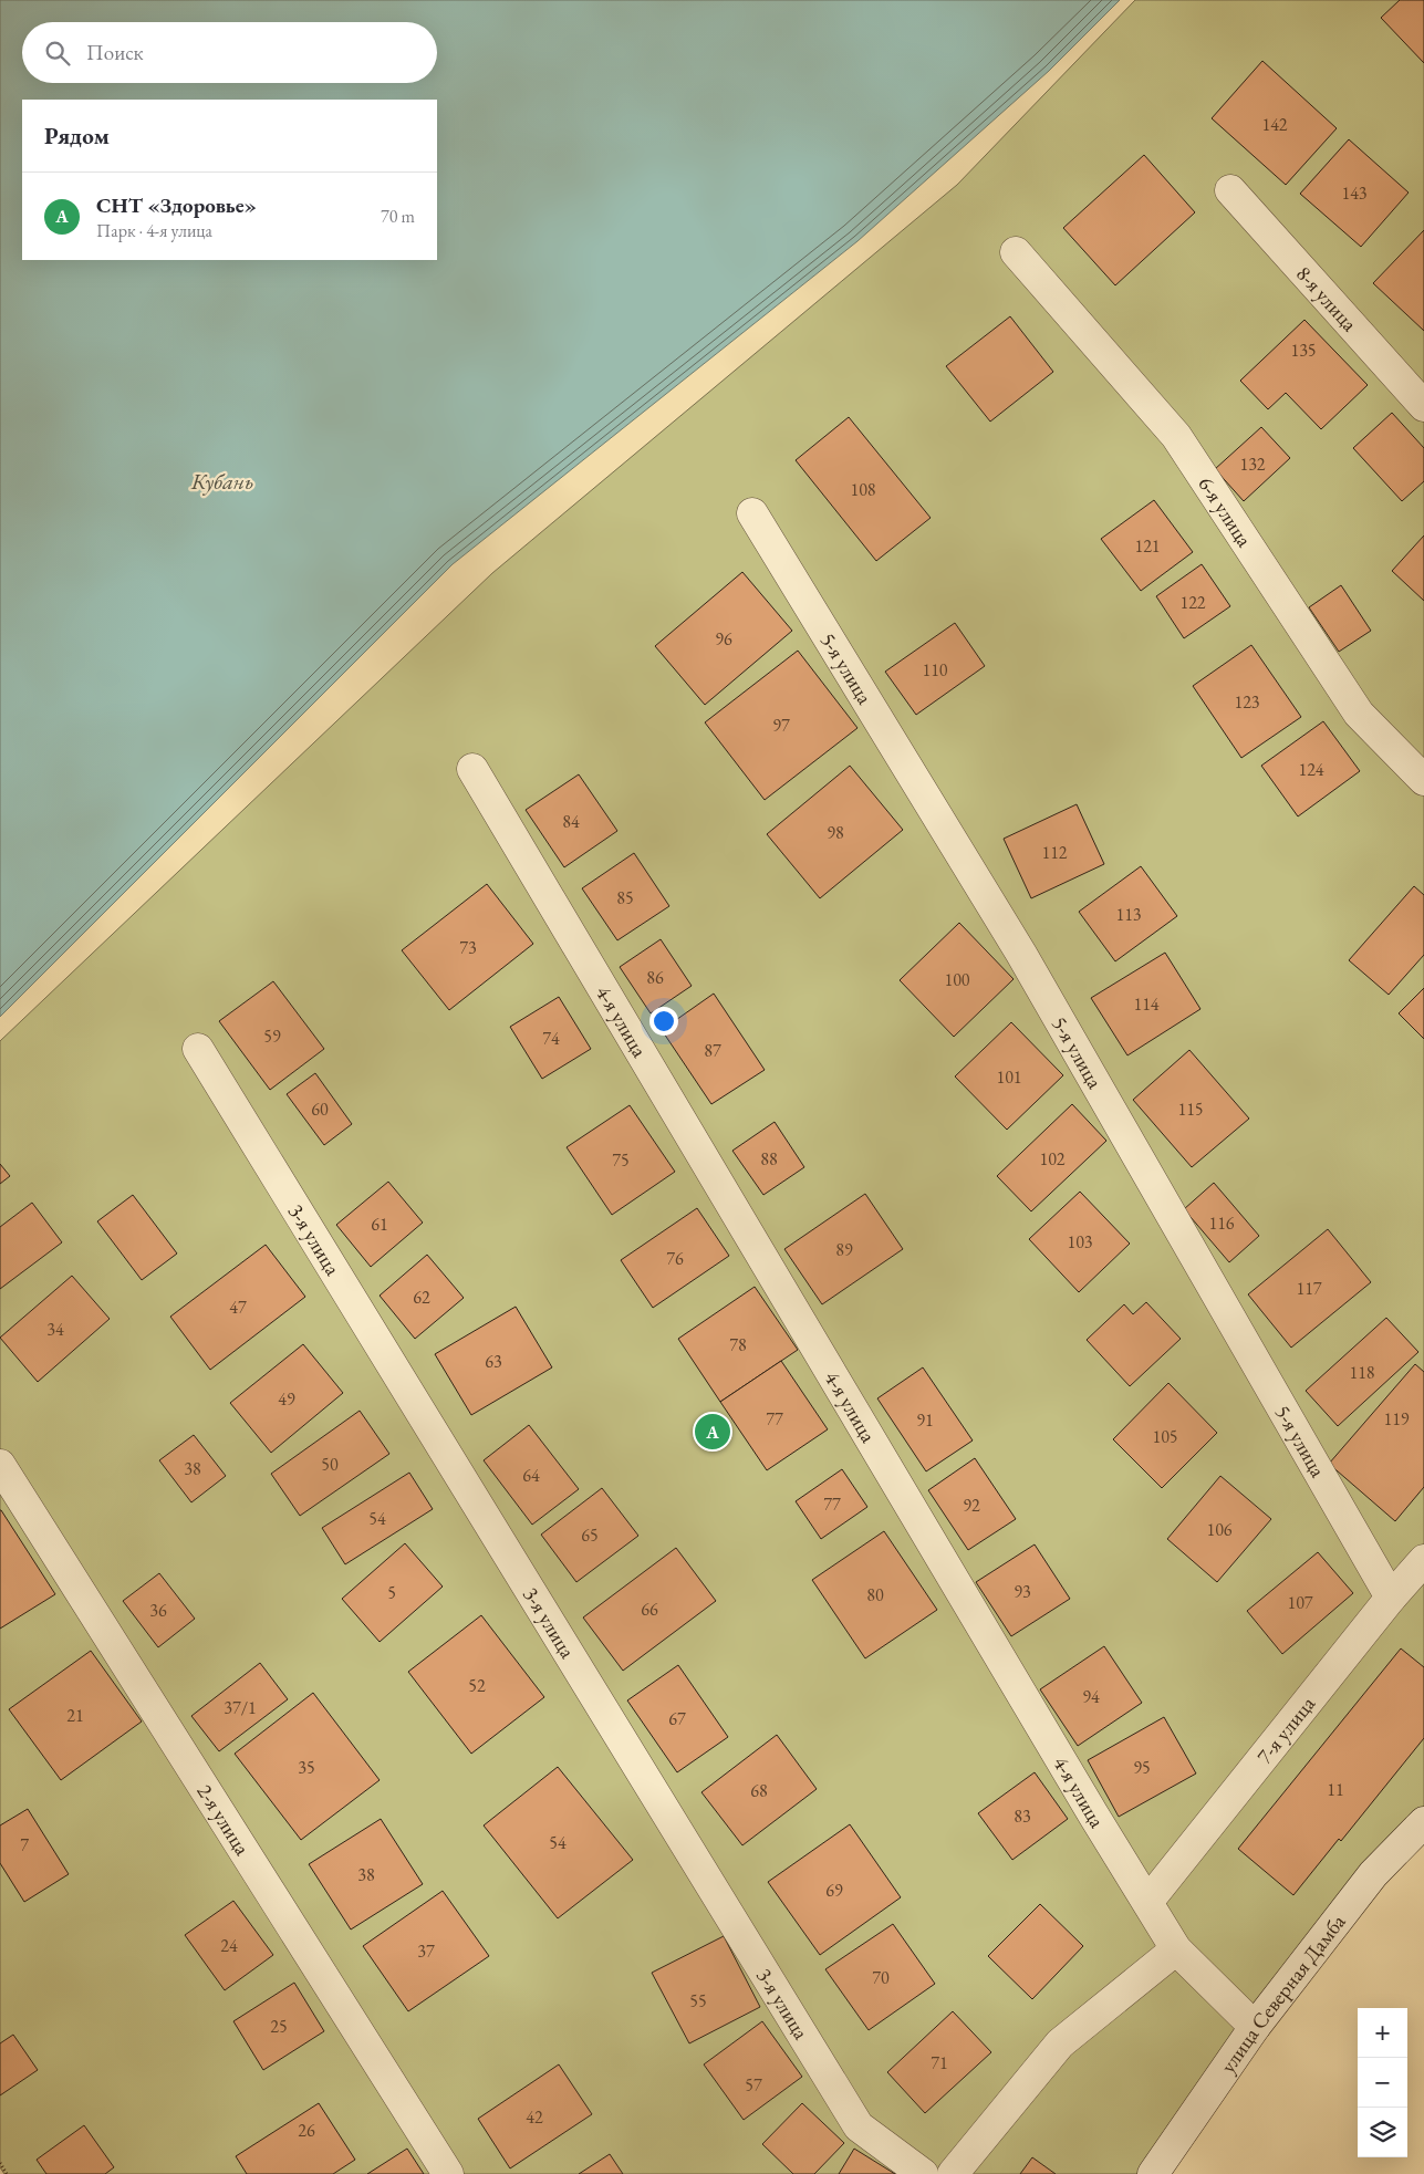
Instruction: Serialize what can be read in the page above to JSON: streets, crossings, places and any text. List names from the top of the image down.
{
  "streets": {
    "street": [
      "8-я улица",
      "6-я улица",
      "5-я улица",
      "4-я улица",
      "3-я улица",
      "7-я улица",
      "2-я улица",
      "улица Северная Дамба"
    ]
  },
  "crossings": [
    ["5-я улица", "7-я улица"],
    ["4-я улица", "7-я улица"],
    ["4-я улица", "улица Северная Дамба"]
  ],
  "water": ["Кубань"],
  "house_numbers": [
    "142",
    "143",
    "135",
    "132",
    "108",
    "121",
    "122",
    "96",
    "110",
    "123",
    "97",
    "124",
    "84",
    "98",
    "112",
    "85",
    "113",
    "73",
    "86",
    "100",
    "114",
    "59",
    "74",
    "87",
    "101",
    "60",
    "115",
    "88",
    "102",
    "75",
    "116",
    "61",
    "103",
    "89",
    "76",
    "117",
    "62",
    "47",
    "34",
    "78",
    "63",
    "118",
    "49",
    "77",
    "119",
    "91",
    "105",
    "50",
    "38",
    "64",
    "77",
    "92",
    "54",
    "106",
    "65",
    "93",
    "5",
    "80",
    "107",
    "66",
    "36",
    "52",
    "94",
    "37/1",
    "21",
    "67",
    "35",
    "95",
    "11",
    "68",
    "83",
    "54",
    "7",
    "38",
    "69",
    "24",
    "37",
    "70",
    "55",
    "25",
    "71",
    "57",
    "42",
    "26"
  ],
  "page": {
    "search": "Поиск",
    "heading": "Рядом",
    "list": [
      {
        "mark": "A",
        "name": "СНТ «Здоровье»",
        "note": "Парк · 4-я улица",
        "value": "70 m"
      }
    ],
    "pins": "A",
    "map_buttons": ["+", "−"]
  }
}
